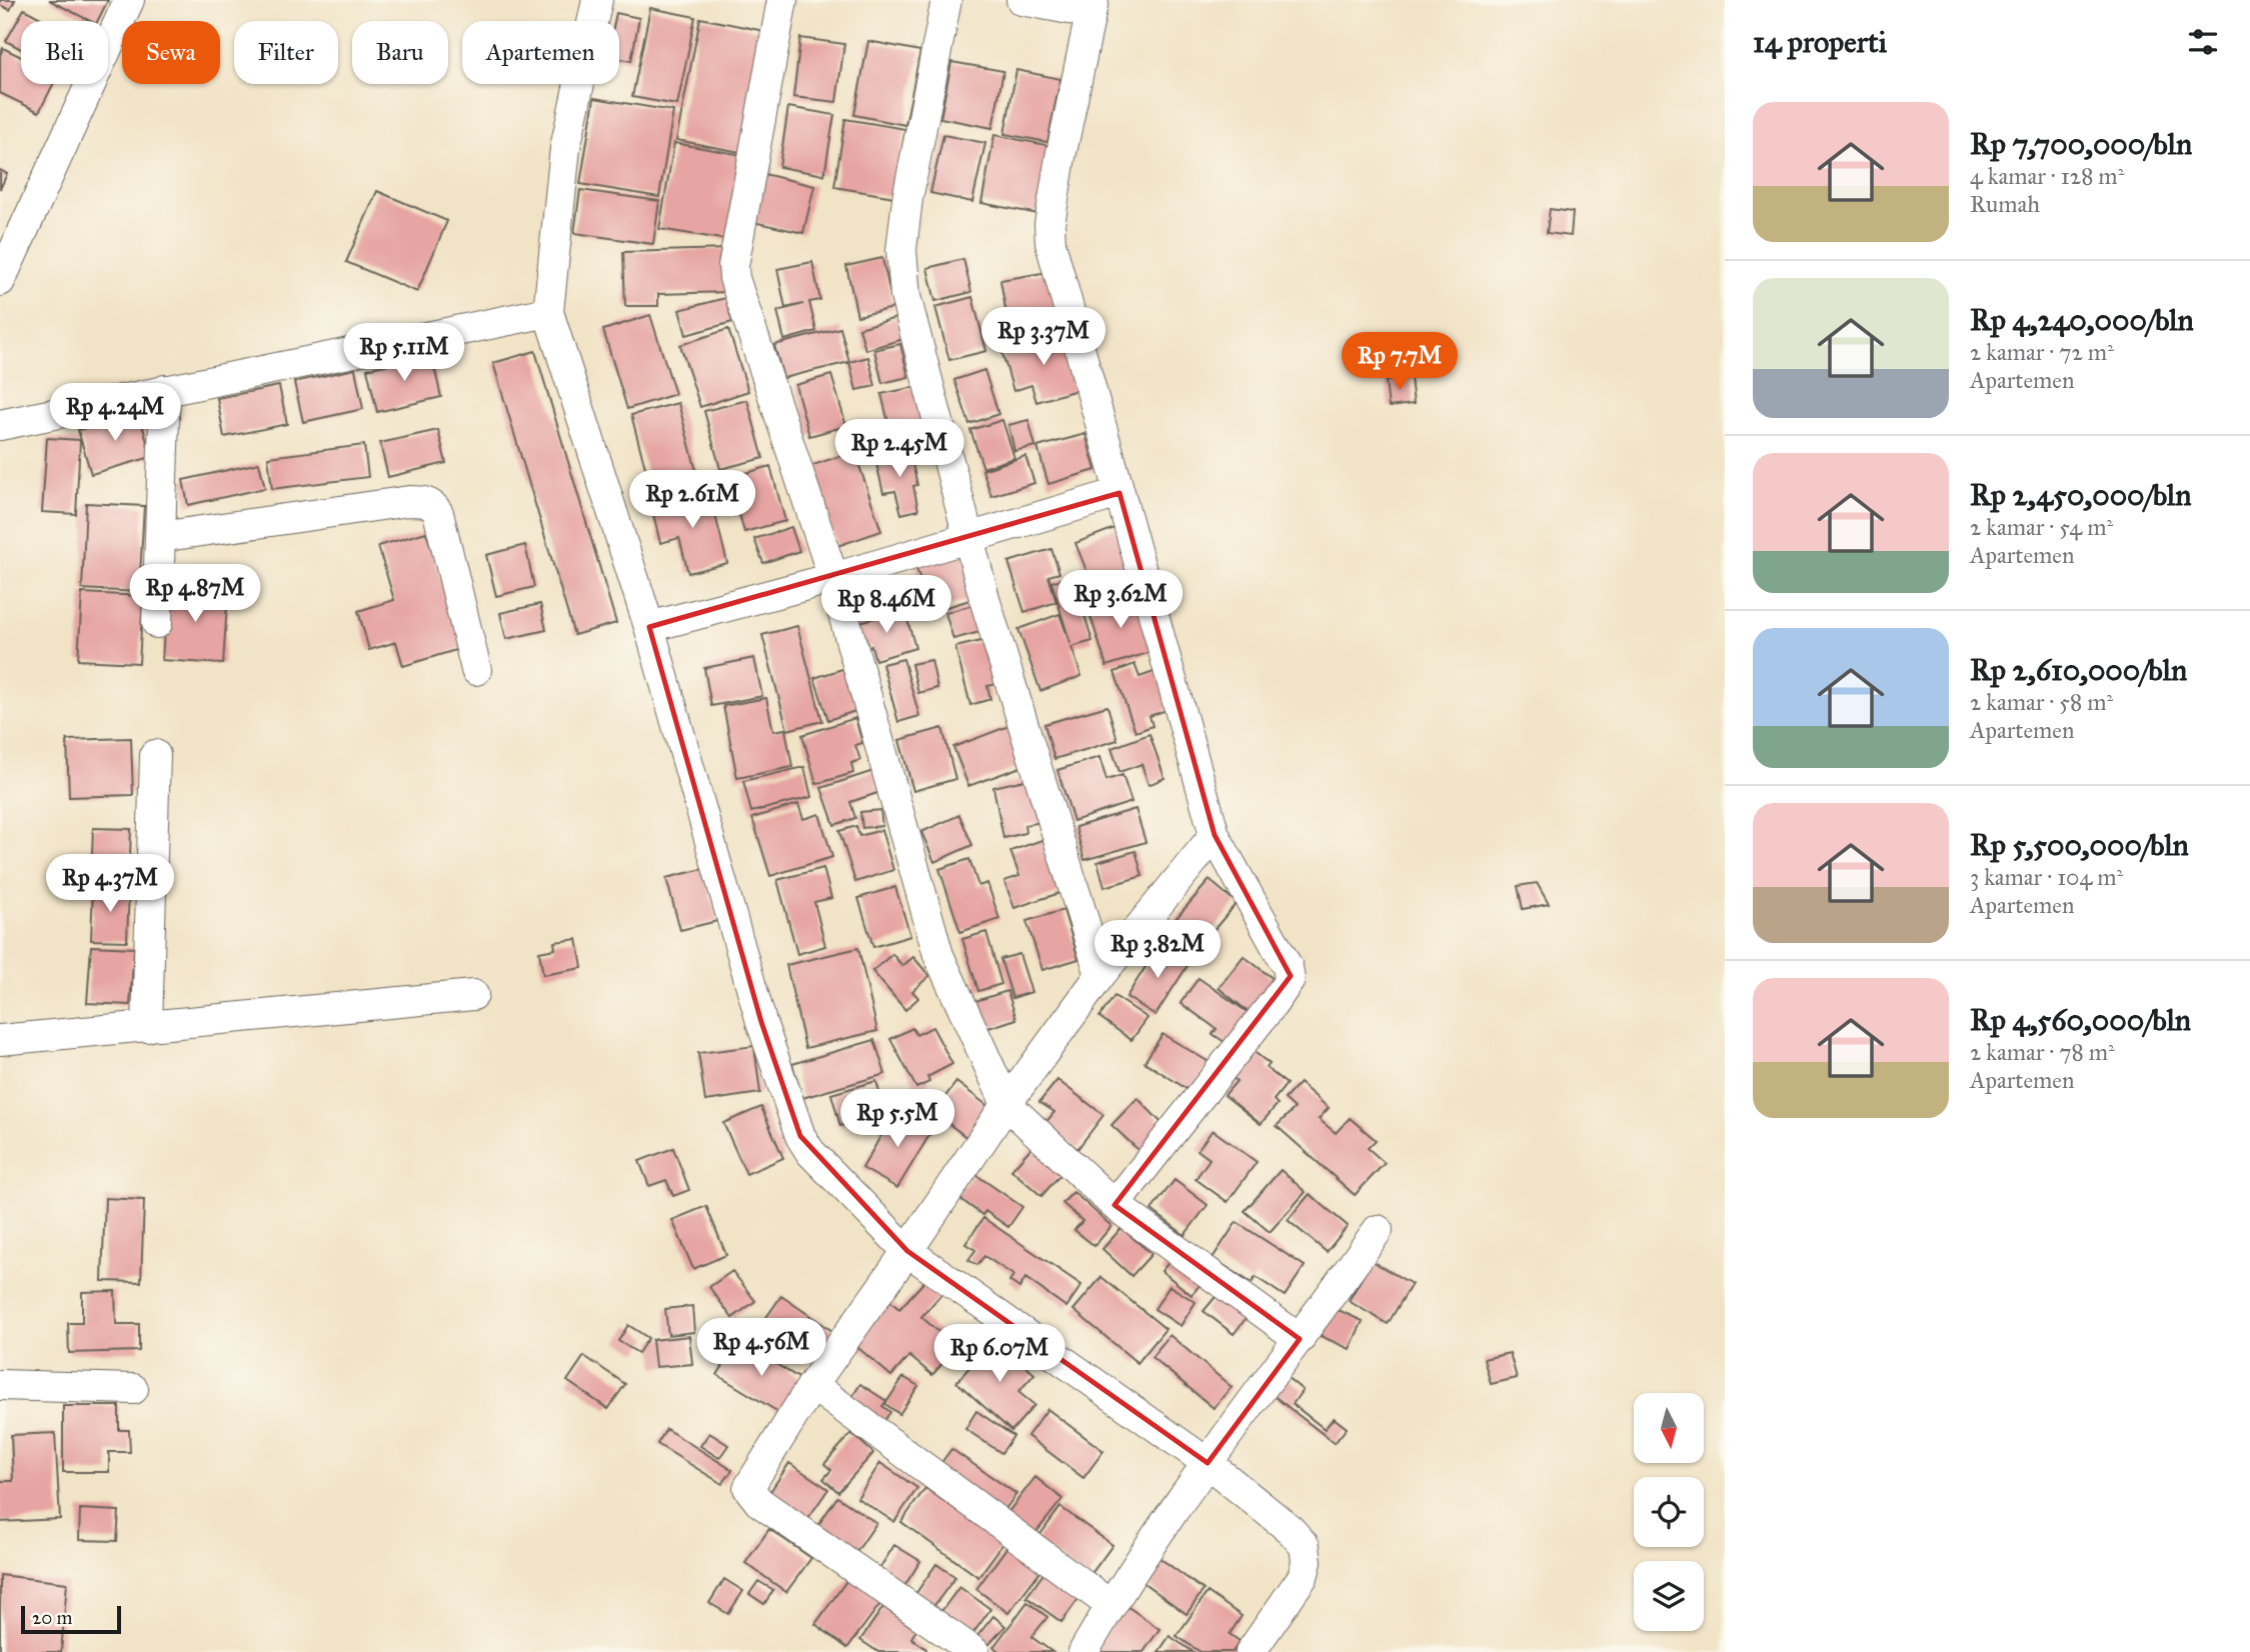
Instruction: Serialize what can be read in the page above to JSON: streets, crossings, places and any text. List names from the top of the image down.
{
  "scale_bar": "20 m",
  "north": "bottom",
  "page": {
    "heading": "14 properti",
    "chip": [
      "Beli",
      "Sewa",
      "Filter",
      "Baru",
      "Apartemen"
    ],
    "list": [
      {
        "name": "Rp 7,700,000/bln",
        "note": "4 kamar · 128 m² · Rumah"
      },
      {
        "name": "Rp 4,240,000/bln",
        "note": "2 kamar · 72 m² · Apartemen"
      },
      {
        "name": "Rp 2,450,000/bln",
        "note": "2 kamar · 54 m² · Apartemen"
      },
      {
        "name": "Rp 2,610,000/bln",
        "note": "2 kamar · 58 m² · Apartemen"
      },
      {
        "name": "Rp 5,500,000/bln",
        "note": "3 kamar · 104 m² · Apartemen"
      },
      {
        "name": "Rp 4,560,000/bln",
        "note": "2 kamar · 78 m² · Apartemen"
      }
    ],
    "price": [
      "Rp 3.37M",
      "Rp 5.11M",
      "Rp 7.7M",
      "Rp 4.24M",
      "Rp 2.45M",
      "Rp 2.61M",
      "Rp 4.87M",
      "Rp 3.62M",
      "Rp 8.46M",
      "Rp 4.37M",
      "Rp 3.82M",
      "Rp 5.5M",
      "Rp 4.56M",
      "Rp 6.07M"
    ],
    "scale": "20 m"
  }
}
